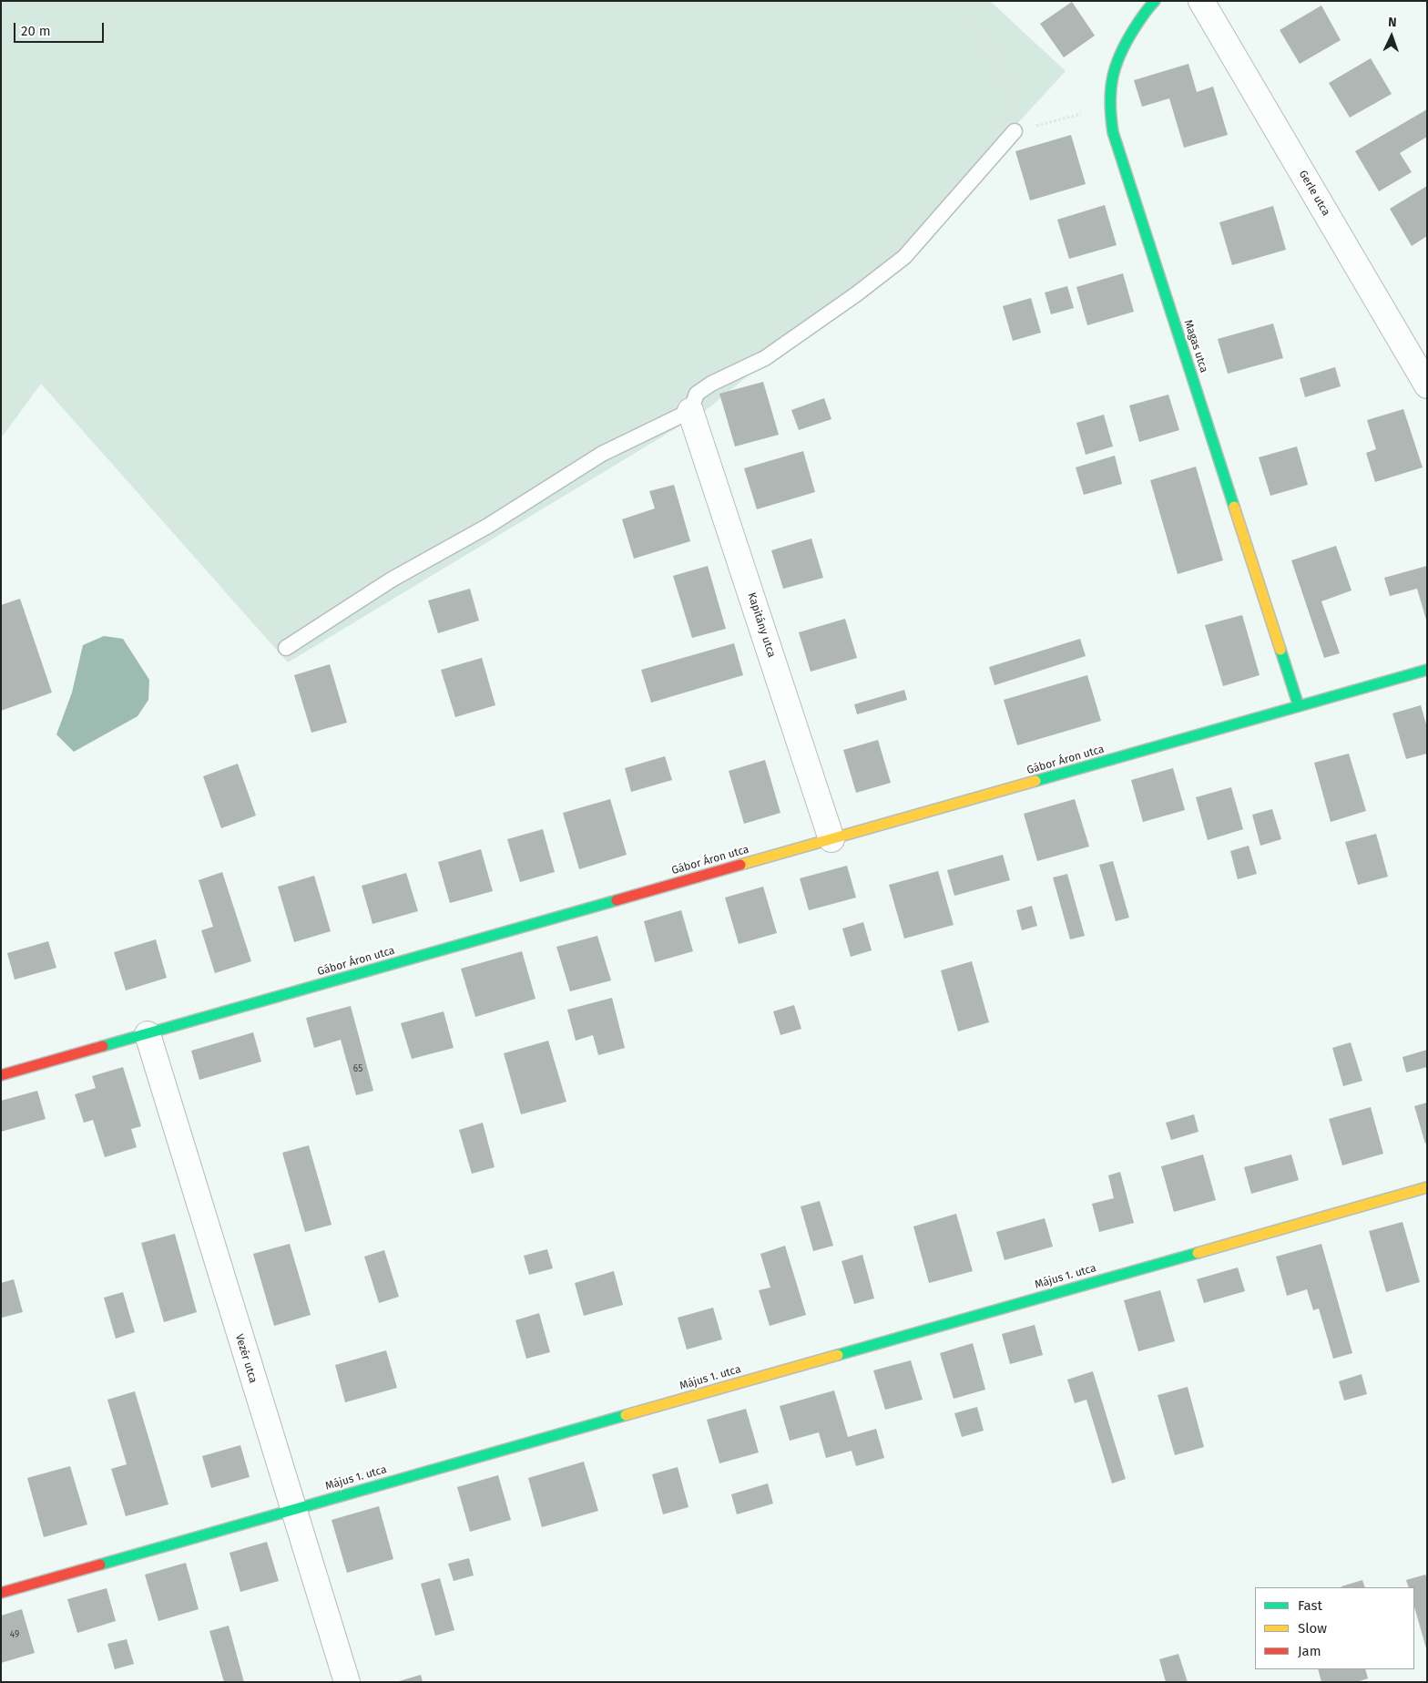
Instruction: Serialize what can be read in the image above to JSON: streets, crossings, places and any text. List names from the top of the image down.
{
  "streets": {
    "street": [
      "Gerle utca",
      "Magas utca",
      "Kapitány utca",
      "Gábor Áron utca",
      "Május 1. utca",
      "Vezér utca"
    ]
  },
  "crossings": [
    ["Magas utca", "Gábor Áron utca"],
    ["Kapitány utca", "Gábor Áron utca"],
    ["Gábor Áron utca", "Vezér utca"],
    ["Május 1. utca", "Vezér utca"]
  ],
  "house_numbers": ["65", "49"],
  "legend": ["Fast", "Slow", "Jam"],
  "scale_bar": "20 m",
  "north": "top"
}
